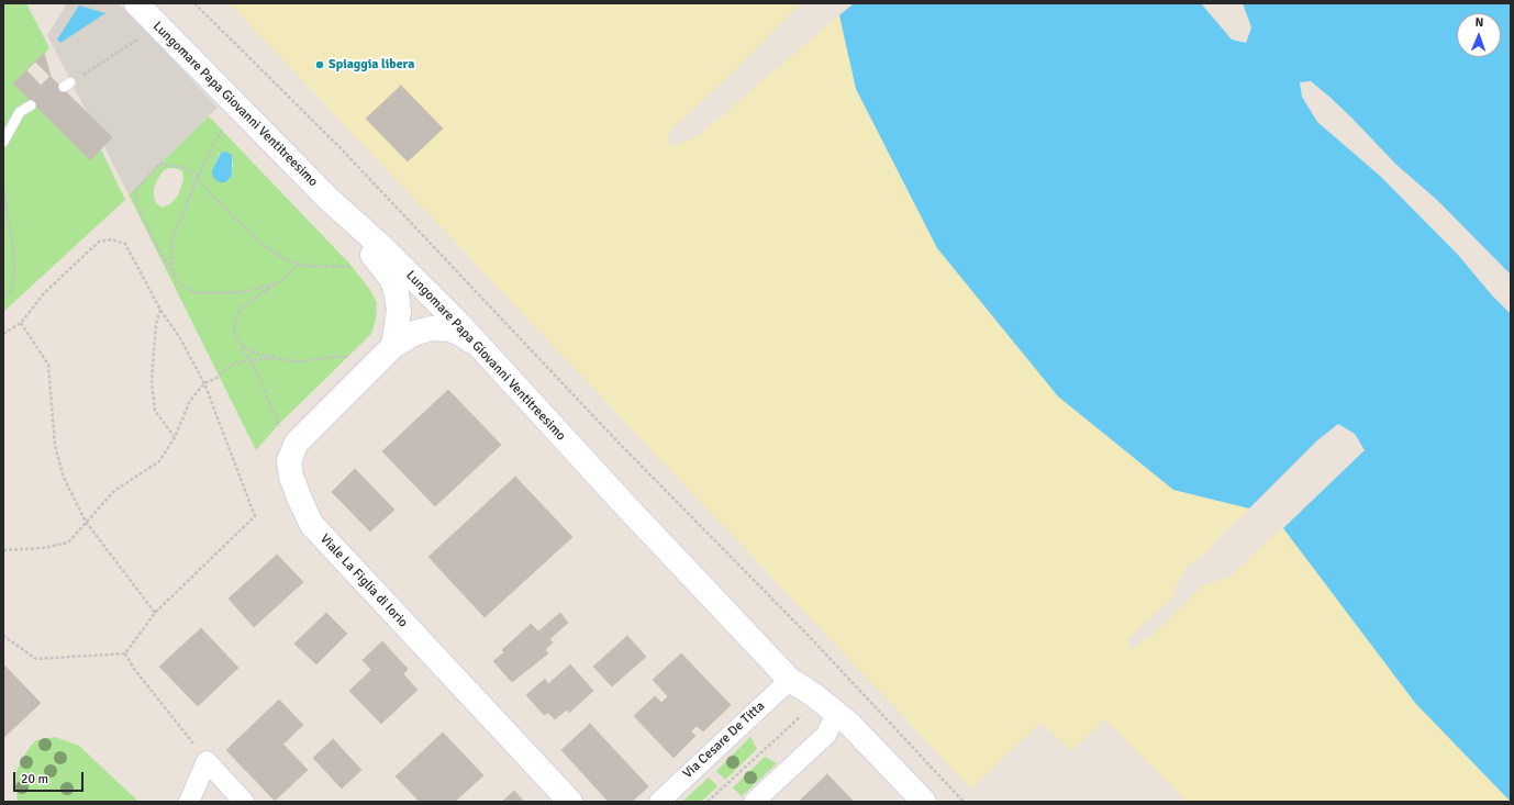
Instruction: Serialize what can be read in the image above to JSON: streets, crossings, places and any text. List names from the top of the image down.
{
  "streets": {
    "street": ["Lungomare Papa Giovanni Ventitreesimo", "Viale La Figlia di Iorio", "Via Cesare De Titta"]
  },
  "crossings": [
    ["Lungomare Papa Giovanni Ventitreesimo", "Viale La Figlia di Iorio"],
    ["Lungomare Papa Giovanni Ventitreesimo", "Via Cesare De Titta"]
  ],
  "places": ["Spiaggia libera"],
  "scale_bar": "20 m",
  "north": "top"
}
